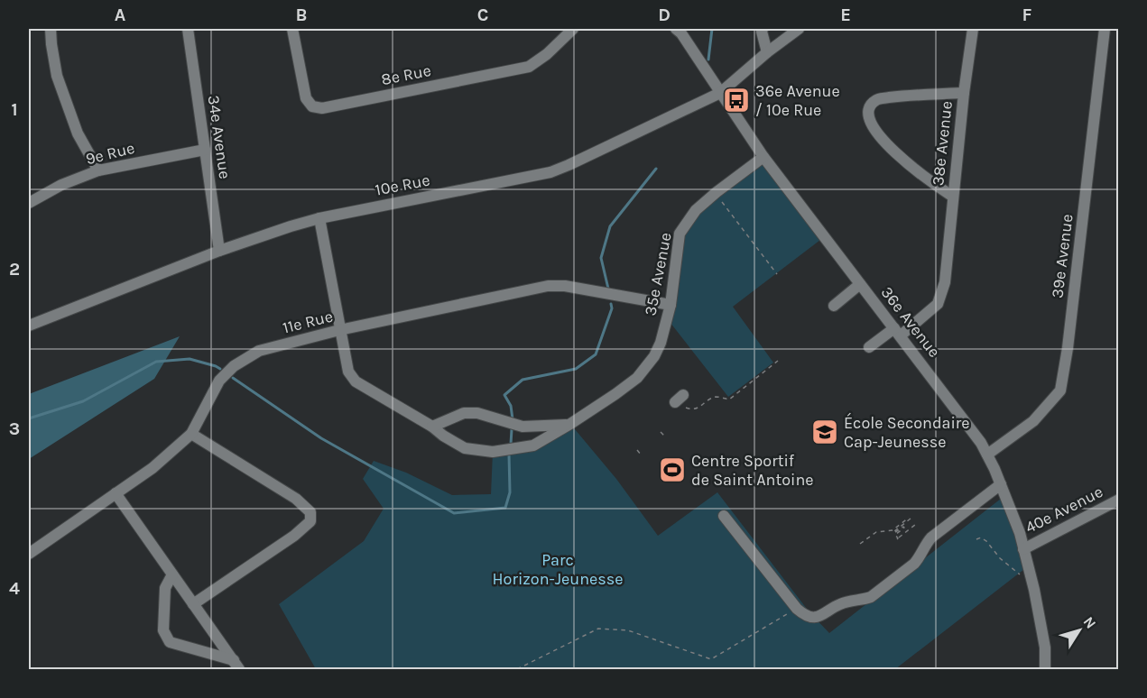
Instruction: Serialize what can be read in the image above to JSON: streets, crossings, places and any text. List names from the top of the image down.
{
  "streets": {
    "street": [
      "8e Rue",
      "34e Avenue",
      "38e Avenue",
      "9e Rue",
      "10e Rue",
      "39e Avenue",
      "35e Avenue",
      "11e Rue",
      "36e Avenue",
      "40e Avenue"
    ]
  },
  "crossings": [
    ["34e Avenue", "9e Rue"],
    ["34e Avenue", "10e Rue"],
    ["38e Avenue", "36e Avenue"],
    ["10e Rue", "35e Avenue"],
    ["10e Rue", "36e Avenue"],
    ["39e Avenue", "36e Avenue"],
    ["35e Avenue", "11e Rue"],
    ["35e Avenue", "36e Avenue"],
    ["36e Avenue", "40e Avenue"]
  ],
  "parks": ["Parc Horizon-Jeunesse"],
  "places": {
    "bus stop": ["36e Avenue / 10e Rue"],
    "school or university": ["École Secondaire Cap-Jeunesse"],
    "sports": ["Centre Sportif de Saint Antoine"]
  },
  "north": "top right",
  "grid": {
    "columns": [
      "A",
      "B",
      "C",
      "D",
      "E",
      "F"
    ],
    "rows": [
      "1",
      "2",
      "3",
      "4"
    ]
  }
}
